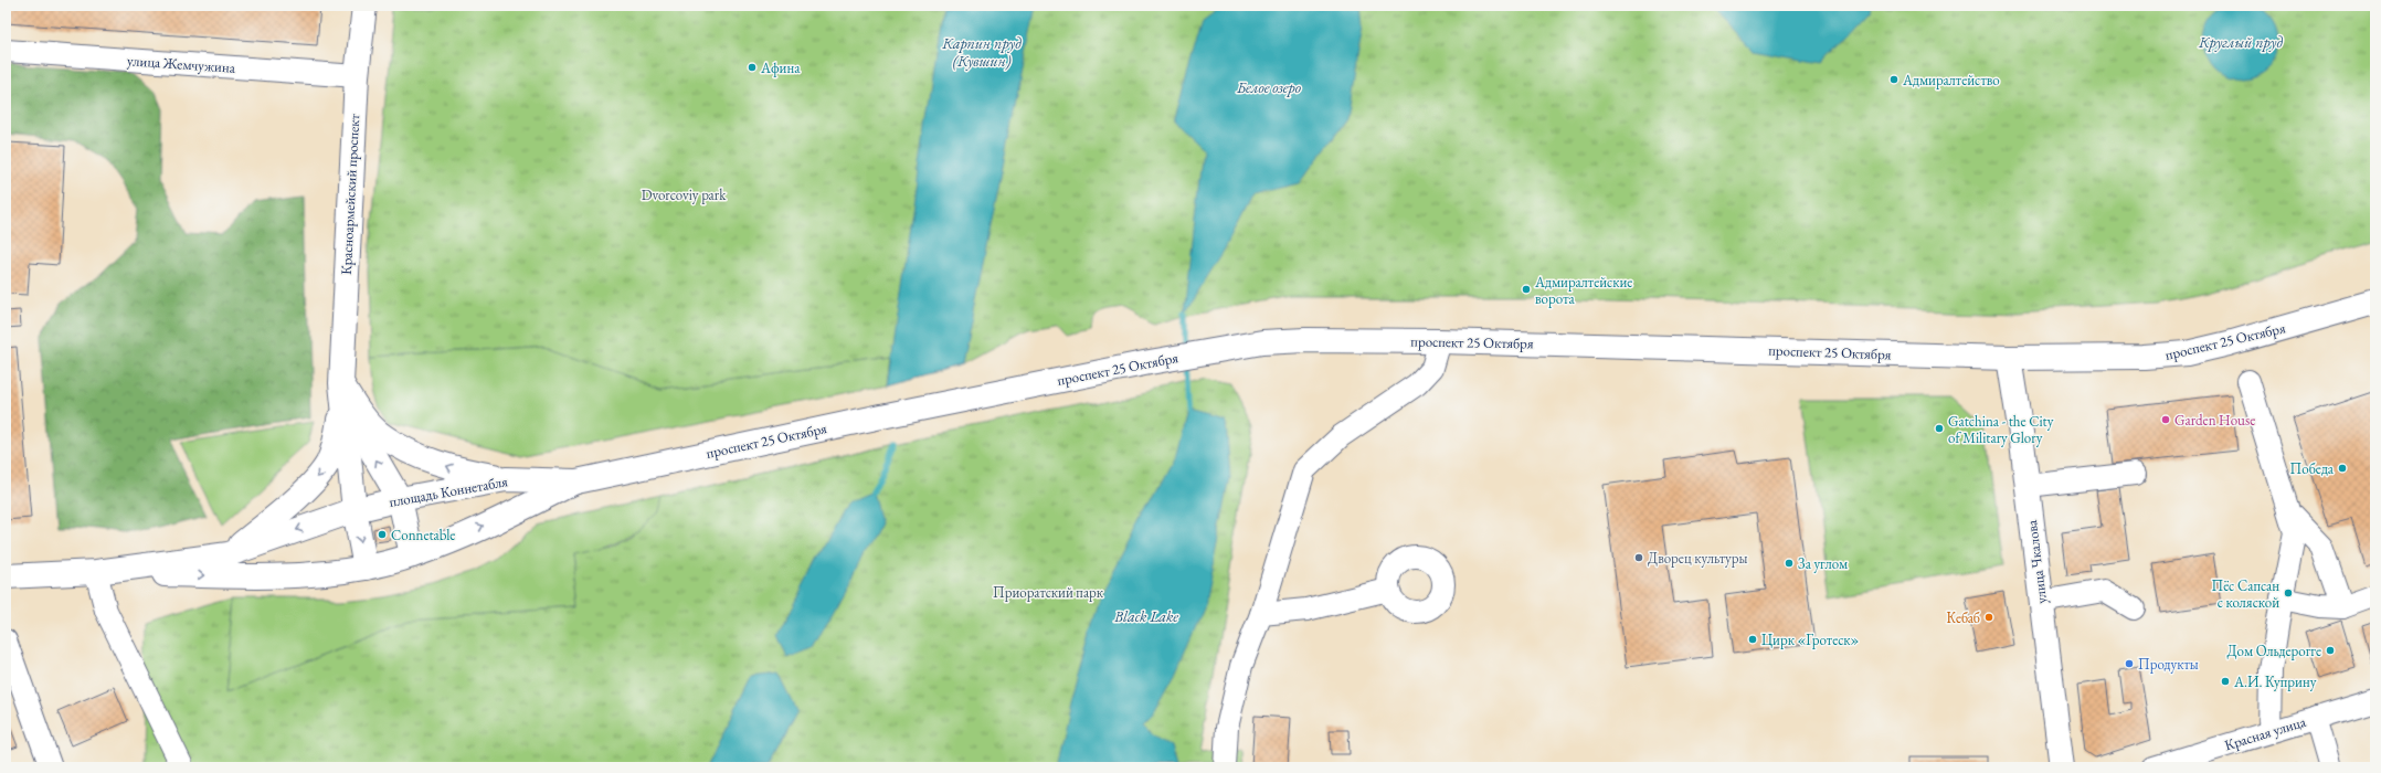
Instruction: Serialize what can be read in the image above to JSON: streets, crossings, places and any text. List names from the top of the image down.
{
  "streets": {
    "main road": [
      "Красноармейский проспект",
      "проспект 25 Октября",
      "площадь Коннетабля",
      "улица Чкалова"
    ],
    "street": ["улица Жемчужина", "Красная улица"]
  },
  "crossings": [
    ["улица Жемчужина", "Красноармейский проспект"],
    ["Красноармейский проспект", "площадь Коннетабля"],
    ["проспект 25 Октября", "площадь Коннетабля"],
    ["проспект 25 Октября", "улица Чкалова"]
  ],
  "water": [
    "Круглый пруд",
    "Карпин пруд (Кувшин)",
    "Белое озеро",
    "Black Lake"
  ],
  "parks": ["Dvorcoviy park", "Приоратский парк"],
  "places": [
    "Афина",
    "Адмиралтейство",
    "Адмиралтейские ворота",
    "Garden House",
    "Gatchina - the City of Military Glory",
    "Победа",
    "Connetable",
    "Дворец культуры",
    "За углом",
    "Пёс Сапсан с коляской",
    "Кебаб",
    "Цирк «Гротеск»",
    "Дом Ольдерогге",
    "Продукты",
    "А.И. Куприну"
  ]
}
